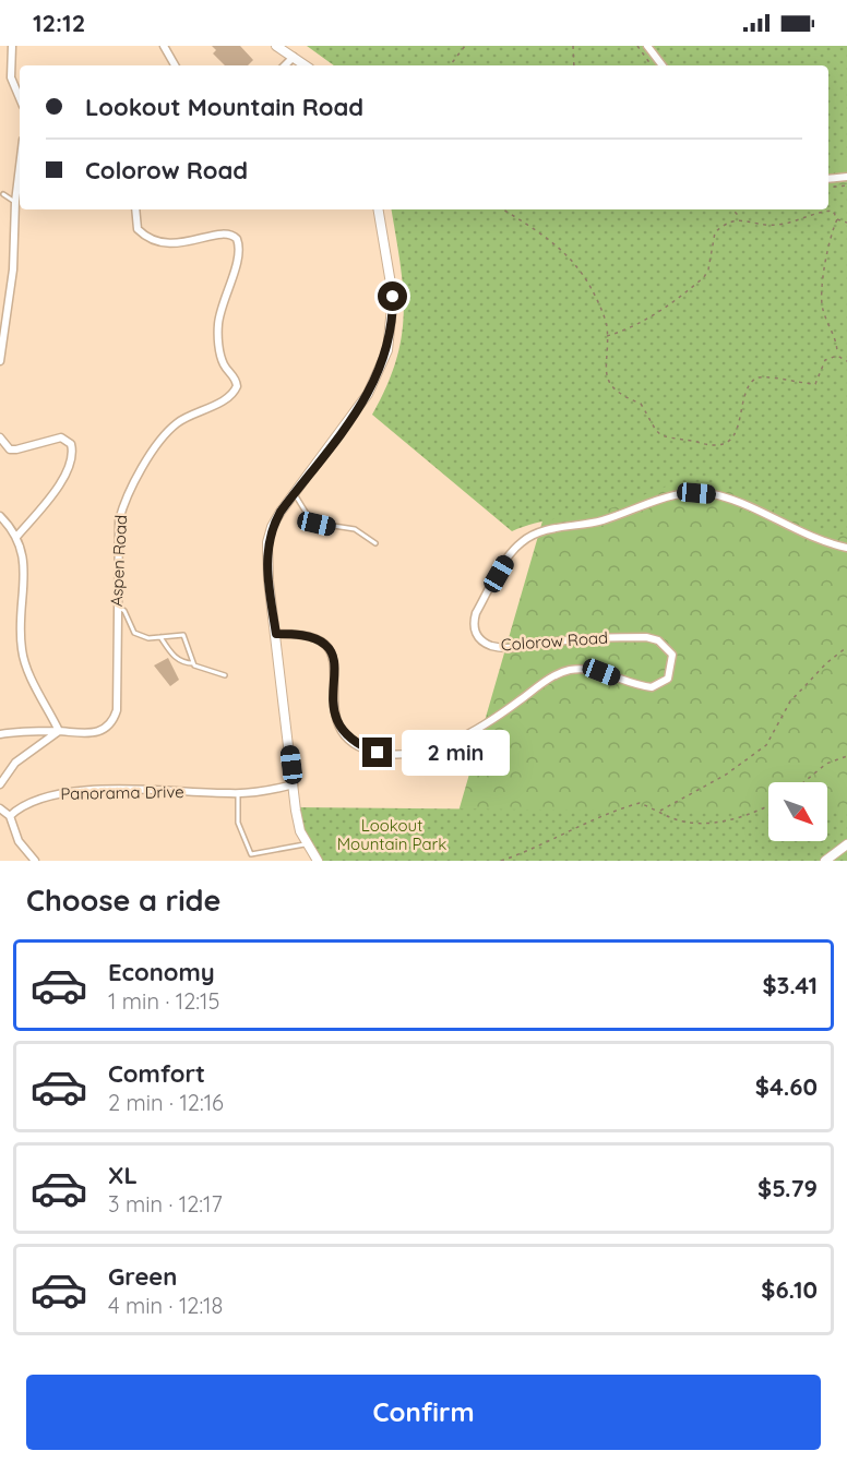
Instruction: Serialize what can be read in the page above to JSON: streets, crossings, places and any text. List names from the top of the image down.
{
  "streets": {
    "street": ["Aspen Road", "Colorow Road", "Panorama Drive"]
  },
  "parks": ["Lookout Mountain Park"],
  "north": "bottom right",
  "page": {
    "status": "12:12",
    "banner": ["Lookout Mountain Road", "Colorow Road"],
    "bubble": "2 min",
    "heading": "Choose a ride",
    "list": [
      {
        "name": "Economy",
        "note": "1 min · 12:15",
        "value": "$3.41"
      },
      {
        "name": "Comfort",
        "note": "2 min · 12:16",
        "value": "$4.60"
      },
      {
        "name": "XL",
        "note": "3 min · 12:17",
        "value": "$5.79"
      },
      {
        "name": "Green",
        "note": "4 min · 12:18",
        "value": "$6.10"
      }
    ],
    "buttons": "Confirm"
  }
}
